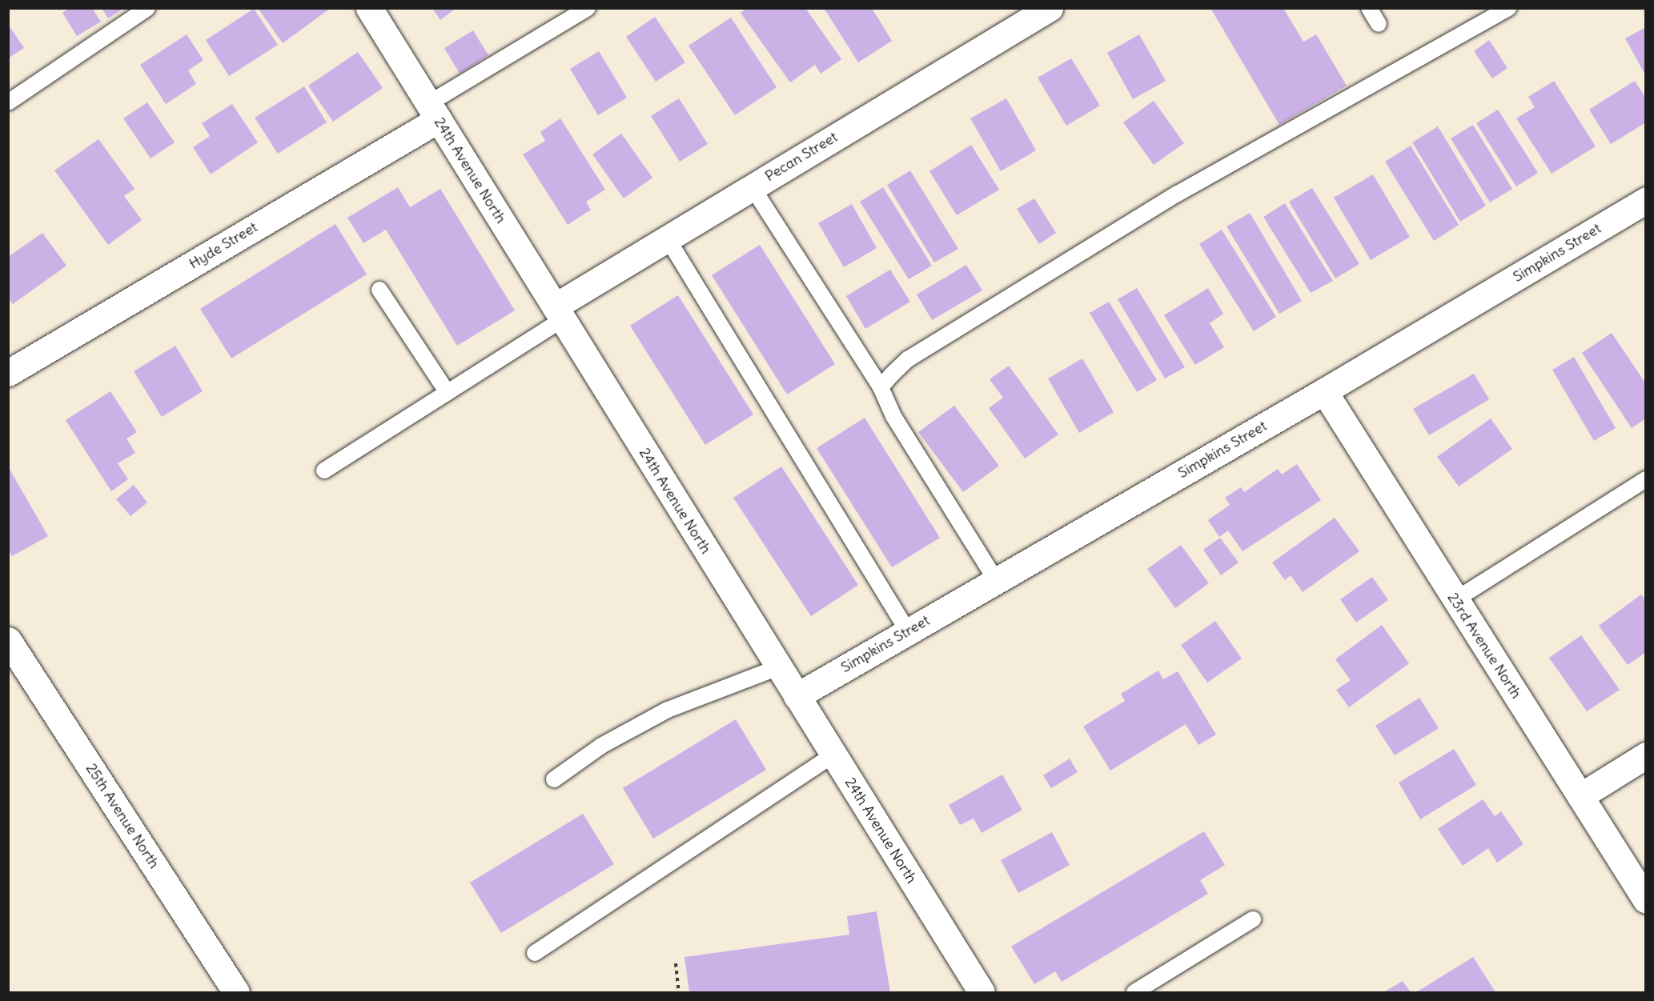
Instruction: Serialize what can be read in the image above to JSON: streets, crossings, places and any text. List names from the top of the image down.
{
  "streets": {
    "street": [
      "Pecan Street",
      "24th Avenue North",
      "Hyde Street",
      "Simpkins Street",
      "23rd Avenue North",
      "25th Avenue North"
    ]
  },
  "crossings": [
    ["Pecan Street", "24th Avenue North"],
    ["24th Avenue North", "Hyde Street"],
    ["24th Avenue North", "Simpkins Street"],
    ["Simpkins Street", "23rd Avenue North"]
  ]
}
